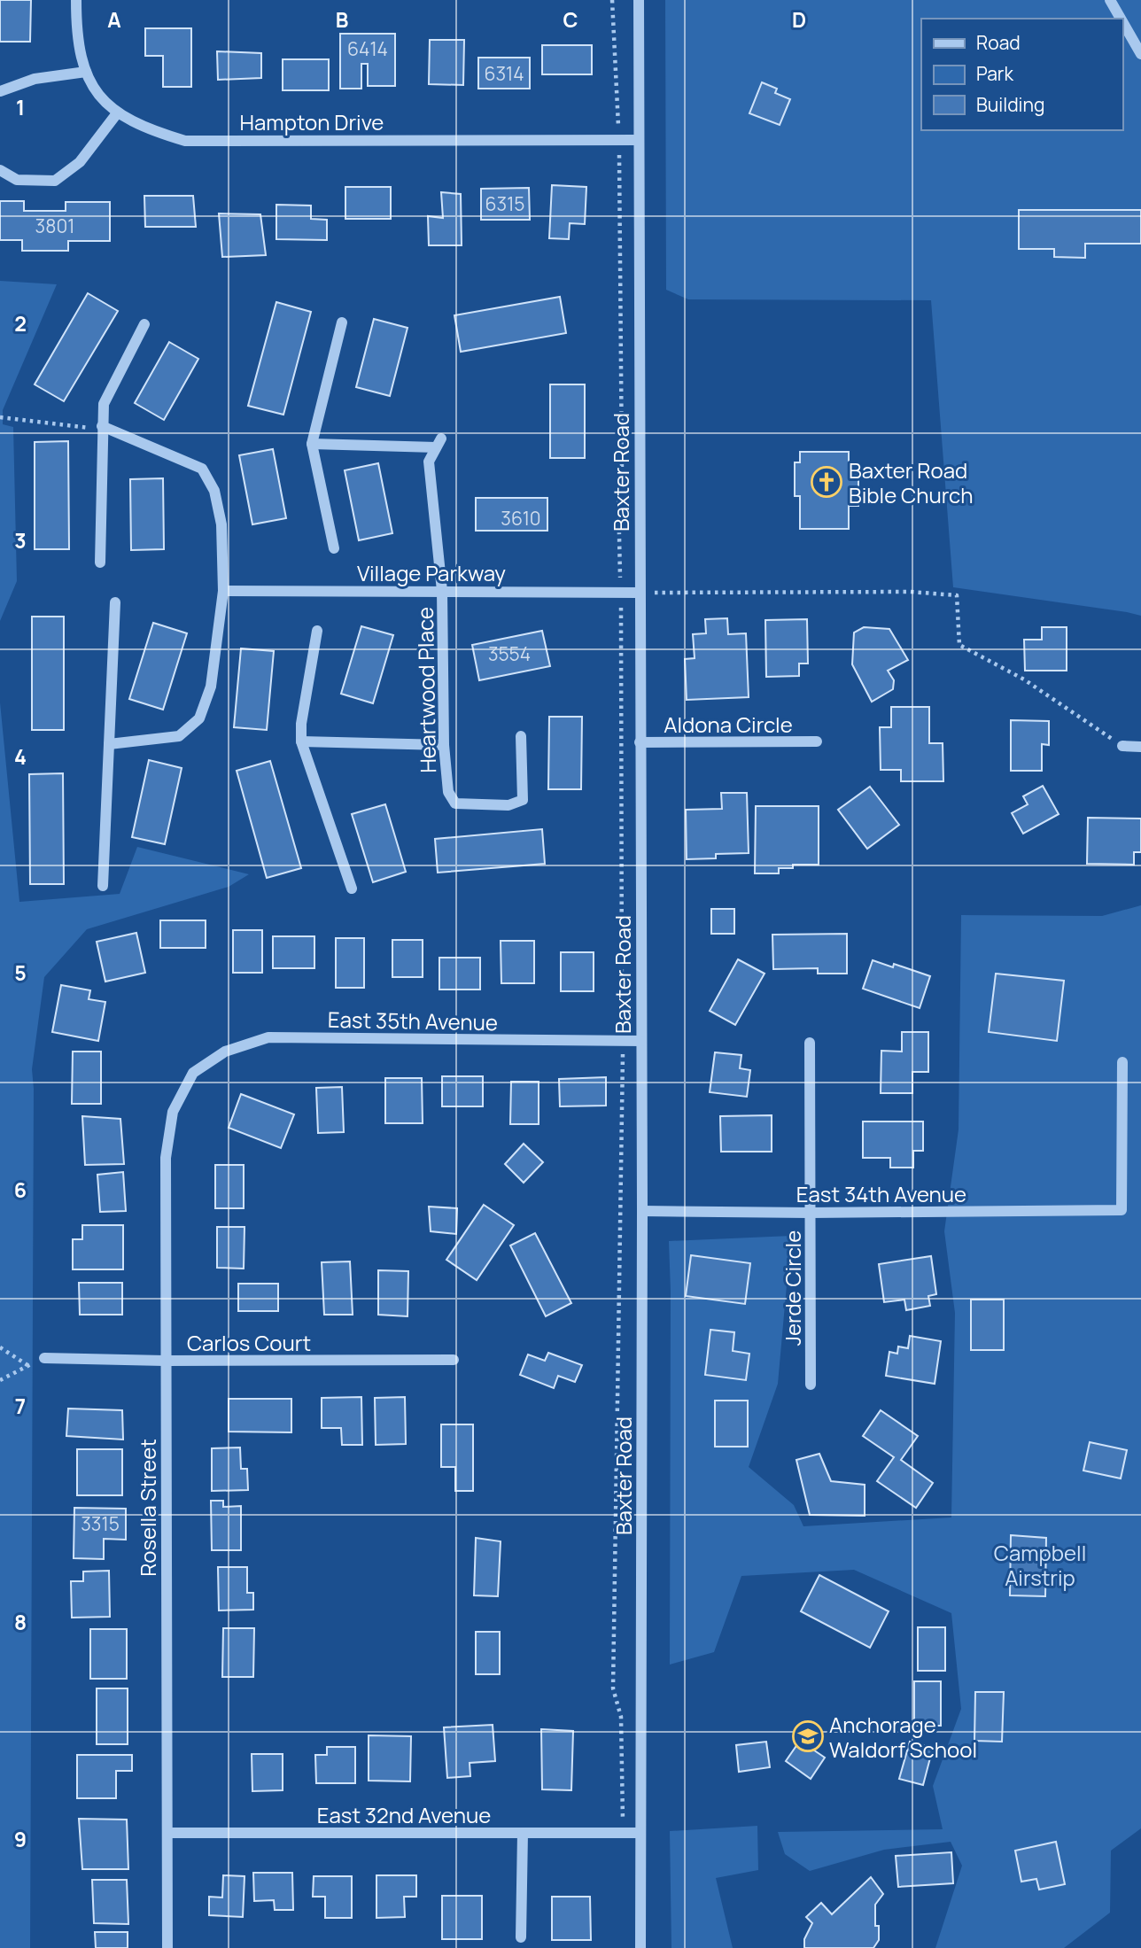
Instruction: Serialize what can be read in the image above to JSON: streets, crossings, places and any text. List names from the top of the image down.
{
  "streets": {
    "street": [
      "Hampton Drive",
      "Baxter Road",
      "Village Parkway",
      "Heartwood Place",
      "Aldona Circle",
      "East 35th Avenue",
      "East 34th Avenue",
      "Jerde Circle",
      "Carlos Court",
      "Rosella Street",
      "East 32nd Avenue"
    ]
  },
  "crossings": [
    ["Hampton Drive", "Baxter Road"],
    ["Baxter Road", "Village Parkway"],
    ["Baxter Road", "Aldona Circle"],
    ["Baxter Road", "East 35th Avenue"],
    ["Baxter Road", "East 34th Avenue"],
    ["Baxter Road", "East 32nd Avenue"],
    ["Village Parkway", "Heartwood Place"],
    ["East 35th Avenue", "Rosella Street"],
    ["East 34th Avenue", "Jerde Circle"],
    ["Carlos Court", "Rosella Street"],
    ["Rosella Street", "East 32nd Avenue"]
  ],
  "parks": ["Campbell Airstrip"],
  "places": {
    "church": ["Baxter Road Bible Church"],
    "school or university": ["Anchorage Waldorf School"]
  },
  "house_numbers": [
    "6414",
    "6314",
    "6315",
    "3801",
    "3610",
    "3554",
    "3315"
  ],
  "legend": ["Road", "Park", "Building"],
  "grid": {
    "columns": [
      "A",
      "B",
      "C",
      "D"
    ],
    "rows": [
      "1",
      "2",
      "3",
      "4",
      "5",
      "6",
      "7",
      "8",
      "9"
    ]
  }
}
